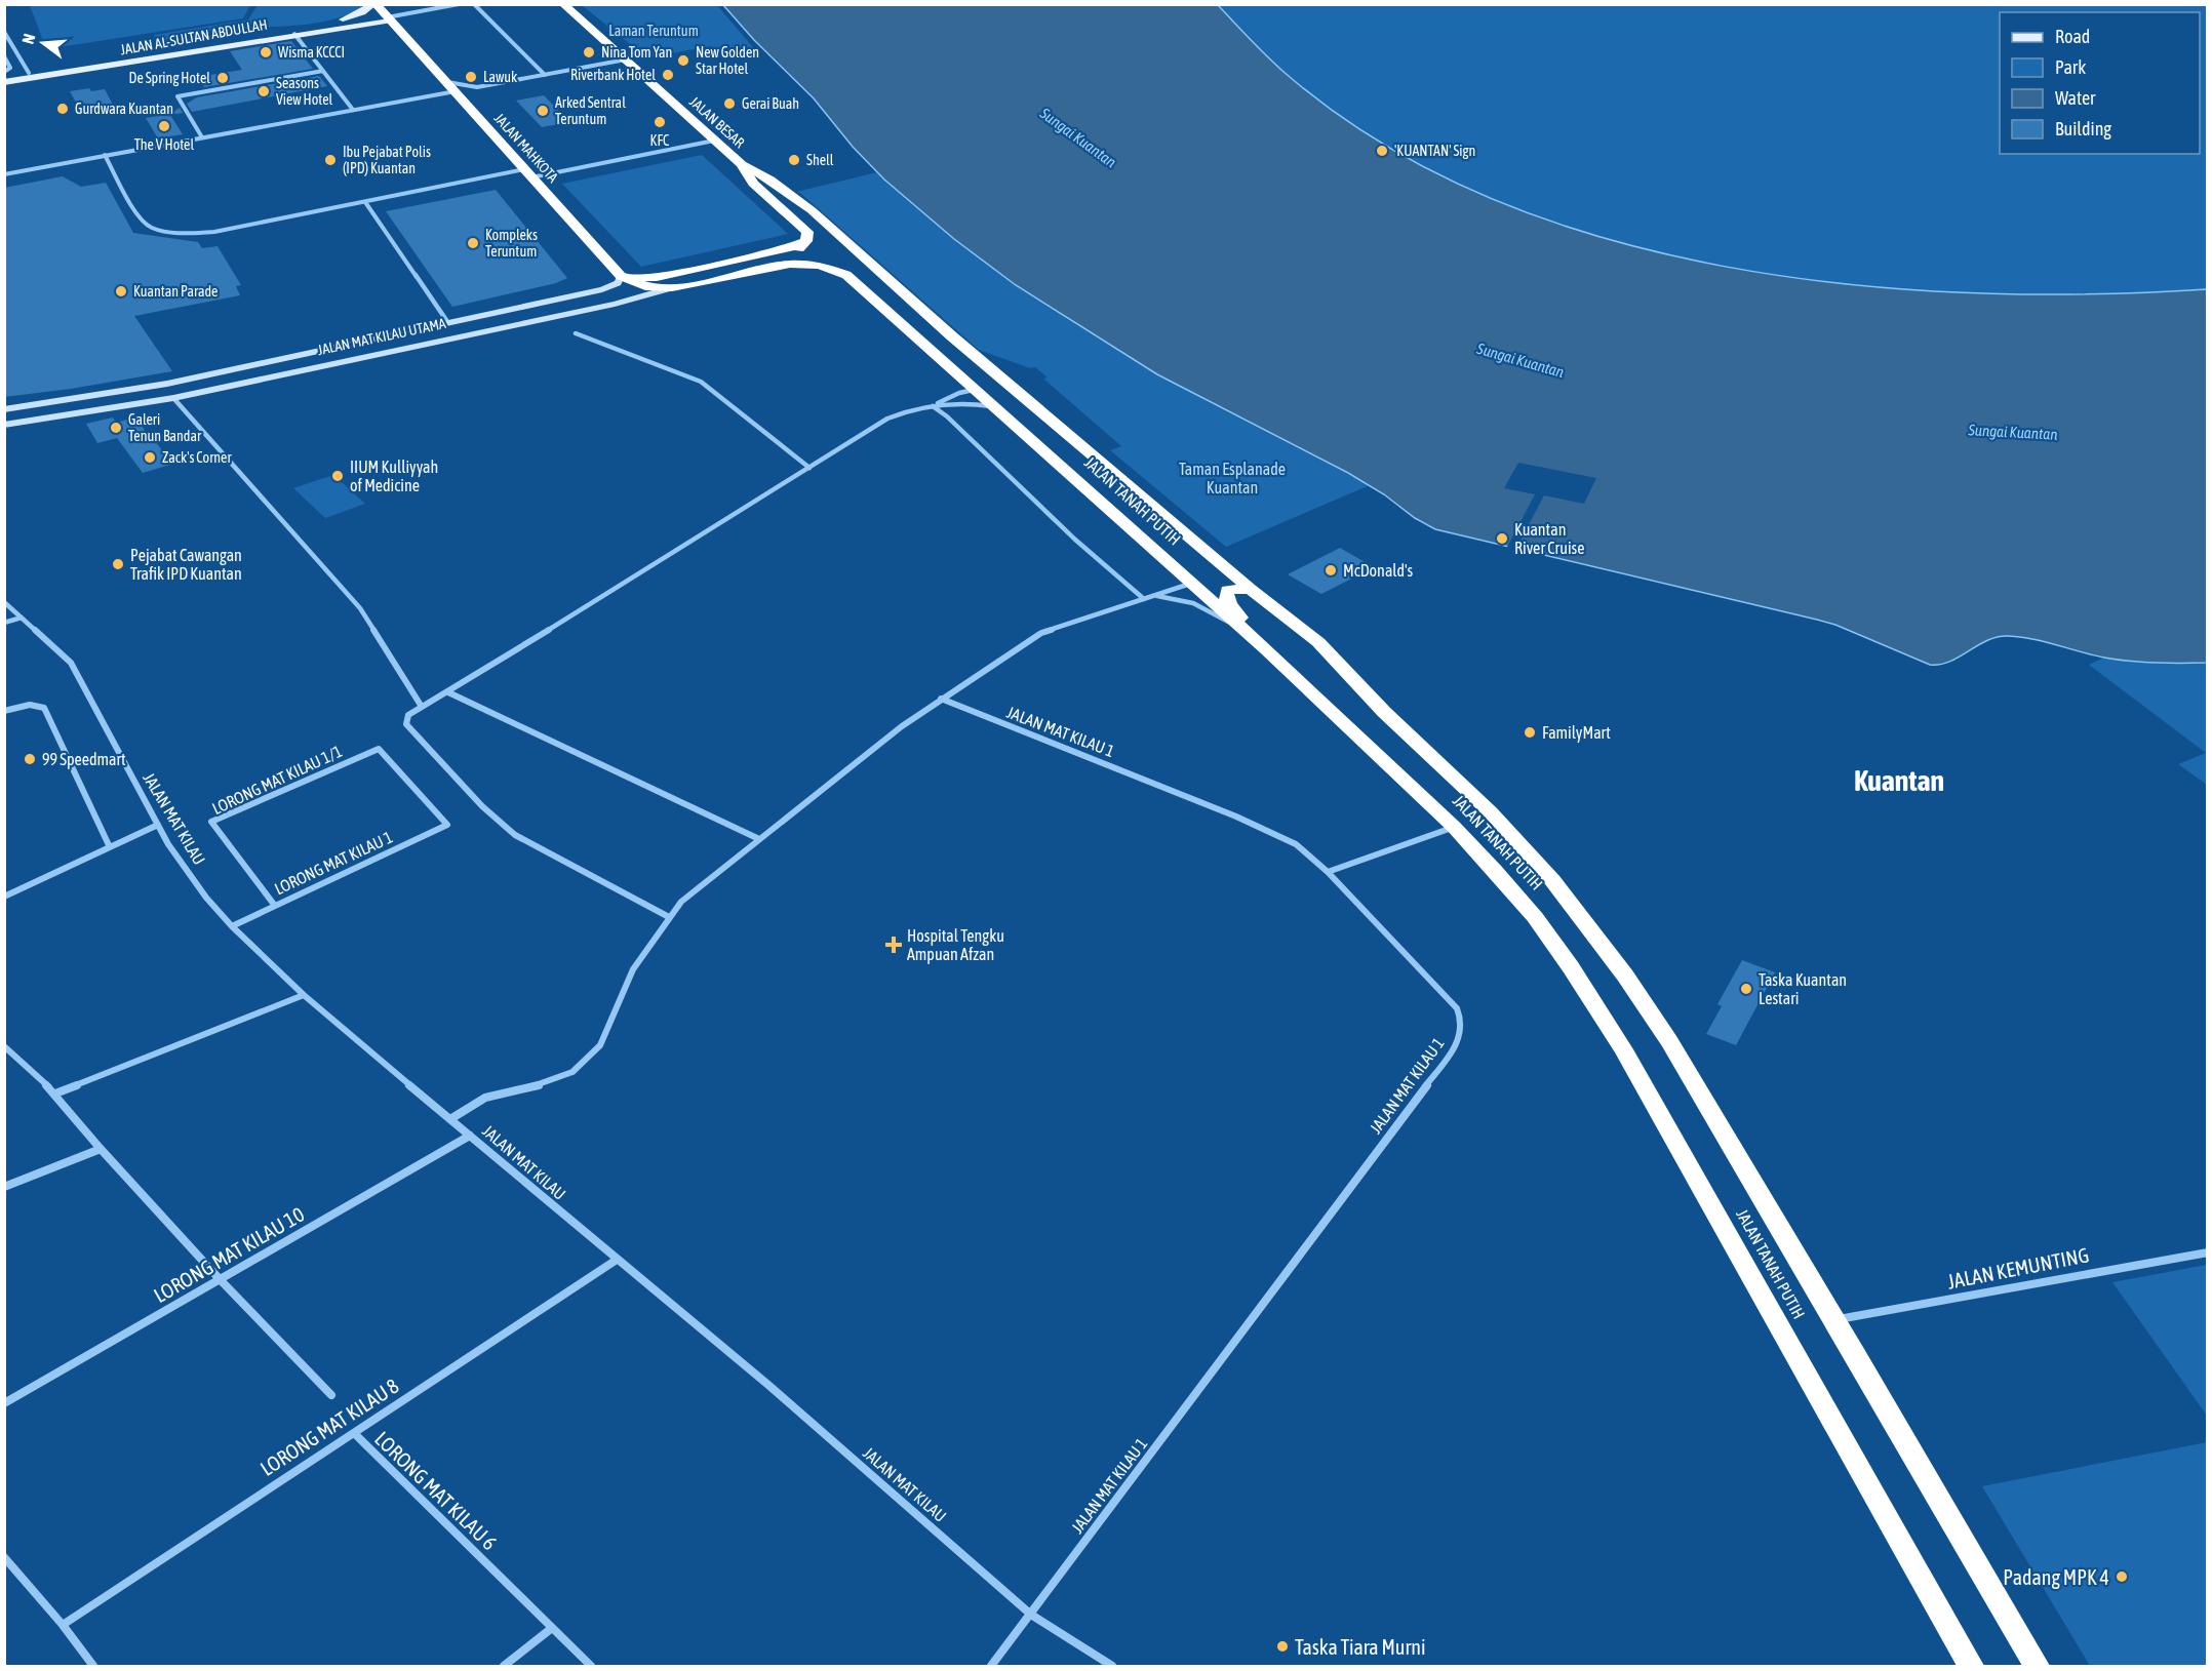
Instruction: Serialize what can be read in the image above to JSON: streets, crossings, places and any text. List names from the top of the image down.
{
  "streets": {
    "highway": [
      "JALAN BESAR",
      "JALAN MAHKOTA",
      "JALAN MAT KILAU UTAMA",
      "JALAN TANAH PUTIH"
    ],
    "main road": ["JALAN AL-SULTAN ABDULLAH"],
    "street": [
      "JALAN MAT KILAU 1",
      "LORONG MAT KILAU 1/1",
      "JALAN MAT KILAU",
      "LORONG MAT KILAU 1",
      "LORONG MAT KILAU 10",
      "JALAN KEMUNTING",
      "LORONG MAT KILAU 8",
      "LORONG MAT KILAU 6"
    ]
  },
  "crossings": [
    ["JALAN AL-SULTAN ABDULLAH", "JALAN MAHKOTA"],
    ["JALAN BESAR", "JALAN TANAH PUTIH"],
    ["JALAN MAHKOTA", "JALAN MAT KILAU UTAMA"],
    ["JALAN MAT KILAU UTAMA", "JALAN TANAH PUTIH"],
    ["JALAN TANAH PUTIH", "JALAN KEMUNTING"],
    ["JALAN MAT KILAU 1", "JALAN MAT KILAU"],
    ["LORONG MAT KILAU 1/1", "LORONG MAT KILAU 1"],
    ["JALAN MAT KILAU", "LORONG MAT KILAU 1"],
    ["JALAN MAT KILAU", "LORONG MAT KILAU 10"],
    ["JALAN MAT KILAU", "LORONG MAT KILAU 8"],
    ["LORONG MAT KILAU 8", "LORONG MAT KILAU 6"]
  ],
  "districts": ["Kuantan"],
  "water": ["Sungai Kuantan"],
  "parks": ["Laman Teruntum", "Taman Esplanade Kuantan"],
  "places": {
    "other": [
      "Wisma KCCCI",
      "Nina Tom Yan",
      "New Golden Star Hotel",
      "Riverbank Hotel",
      "Lawuk",
      "De Spring Hotel",
      "Seasons View Hotel",
      "Gerai Buah",
      "Gurdwara Kuantan",
      "Arked Sentral Teruntum",
      "KFC",
      "The V Hotel",
      "'KUANTAN' Sign",
      "Ibu Pejabat Polis (IPD) Kuantan",
      "Shell",
      "Kompleks Teruntum",
      "Kuantan Parade",
      "Galeri Tenun Bandar",
      "Zack's Corner",
      "IIUM Kulliyyah of Medicine",
      "Kuantan River Cruise",
      "Pejabat Cawangan Trafik IPD Kuantan",
      "McDonald's",
      "FamilyMart",
      "99 Speedmart",
      "Taska Kuantan Lestari",
      "Padang MPK 4",
      "Taska Tiara Murni"
    ],
    "health": ["Hospital Tengku Ampuan Afzan"]
  },
  "legend": [
    "Road",
    "Park",
    "Water",
    "Building"
  ],
  "north": "left"
}
